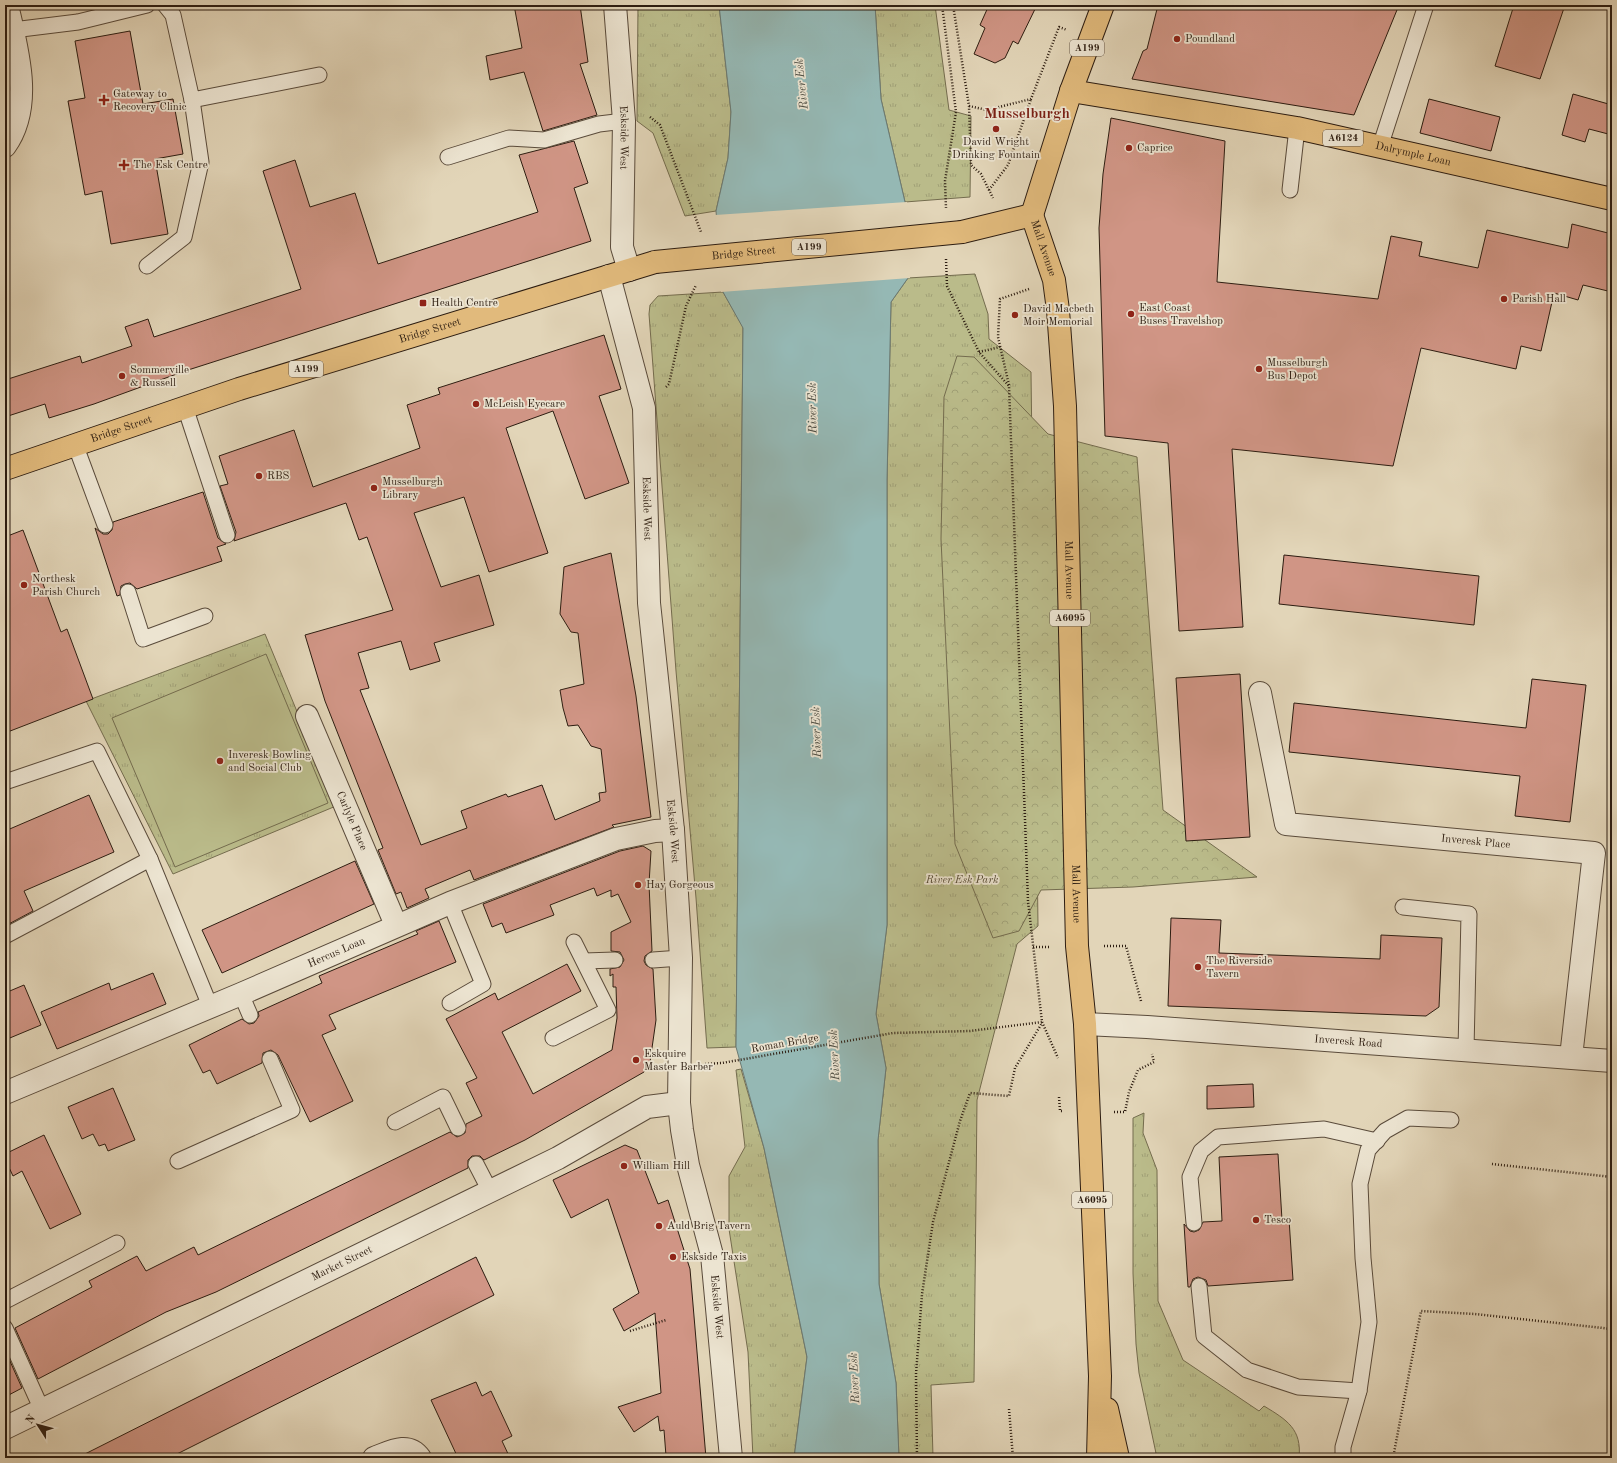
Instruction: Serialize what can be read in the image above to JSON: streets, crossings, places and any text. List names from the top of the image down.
{
  "streets": {
    "main road": [
      "A199",
      "A6124",
      "Dalrymple Loan",
      "Mall Avenue",
      "Bridge Street",
      "A6095"
    ],
    "street": [
      "Eskside West",
      "Carlyle Place",
      "Inveresk Place",
      "Hercus Loan",
      "Inveresk Road",
      "Market Street"
    ],
    "path": ["Roman Bridge"]
  },
  "crossings": [
    ["A199", "Dalrymple Loan"],
    ["A199", "Mall Avenue"],
    ["A199", "Bridge Street"],
    ["Eskside West", "Bridge Street"],
    ["Eskside West", "Hercus Loan"],
    ["Eskside West", "Market Street"],
    ["Mall Avenue", "Bridge Street"],
    ["Mall Avenue", "A6095"],
    ["Mall Avenue", "Inveresk Road"],
    ["A6095", "Inveresk Road"],
    ["Carlyle Place", "Hercus Loan"],
    ["Inveresk Place", "Inveresk Road"]
  ],
  "districts": ["Musselburgh"],
  "water": ["River Esk"],
  "parks": ["River Esk Park"],
  "places": {
    "other": [
      "Poundland",
      "David Wright Drinking Fountain",
      "Caprice",
      "Parish Hall",
      "East Coast Buses Travelshop",
      "David Macbeth Moir Memorial",
      "Musselburgh Bus Depot",
      "Sommerville & Russell",
      "McLeish Eyecare",
      "RBS",
      "Musselburgh Library",
      "Northesk Parish Church",
      "Inveresk Bowling and Social Club",
      "Hay Gorgeous",
      "The Riverside Tavern",
      "Eskquire Master Barber",
      "William Hill",
      "Tesco",
      "Auld Brig Tavern",
      "Eskside Taxis"
    ],
    "health": ["Gateway to Recovery Clinic", "The Esk Centre"],
    "transit": ["Health Centre"]
  },
  "north": "top left"
}
